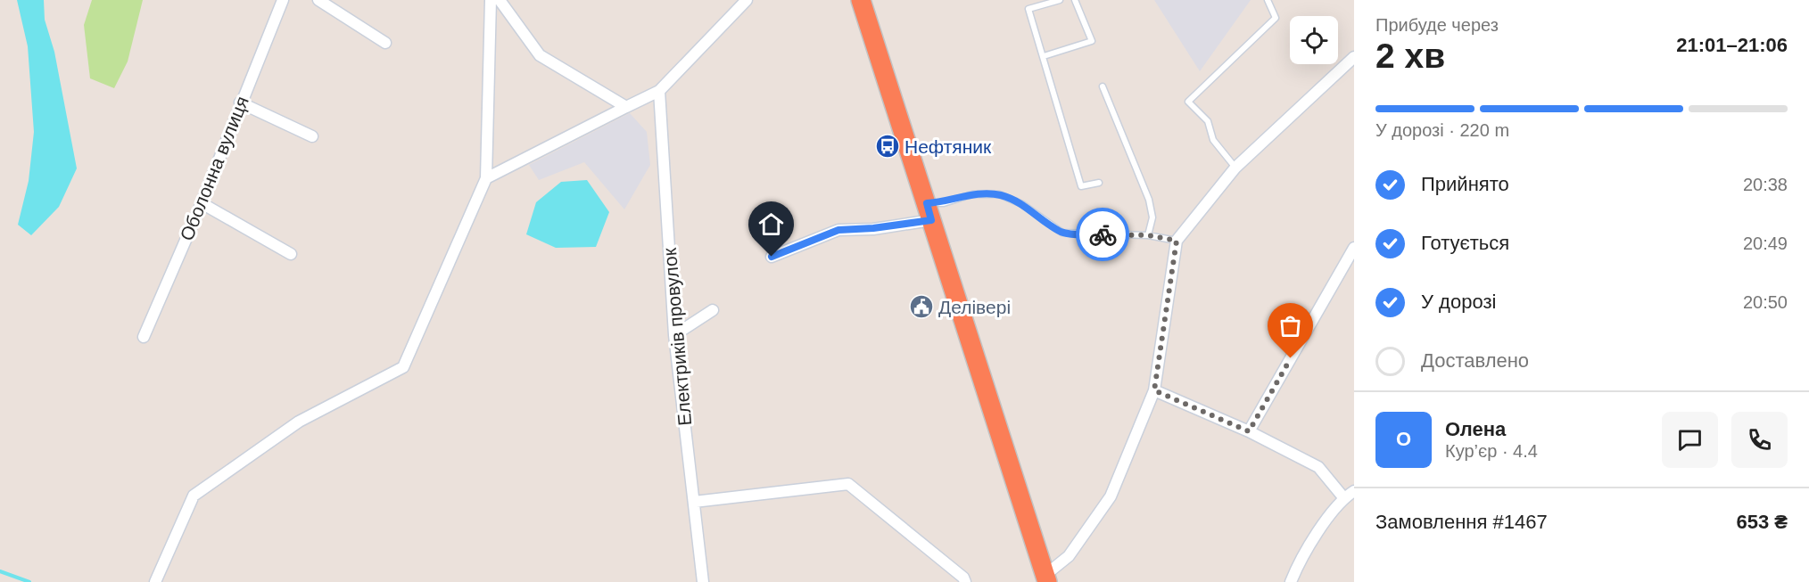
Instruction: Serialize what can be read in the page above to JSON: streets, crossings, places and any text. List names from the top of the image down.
{
  "streets": {
    "street": ["Оболонна вулиця", "Електриків провулок"]
  },
  "places": {
    "bus stop": ["Нефтяник"],
    "public building": ["Делівері"]
  },
  "page": {
    "heading": ["2 хв", "Прибуде через", "21:01–21:06"],
    "panel": [
      "Олена",
      "Кур’єр · 4.4",
      "Замовлення #1467",
      "653 ₴"
    ],
    "bar": "У дорозі · 220 m",
    "list": [
      ["Прийнято", "20:38"],
      ["Готується", "20:49"],
      ["У дорозі", "20:50"],
      "Доставлено"
    ],
    "round": "О"
  }
}
